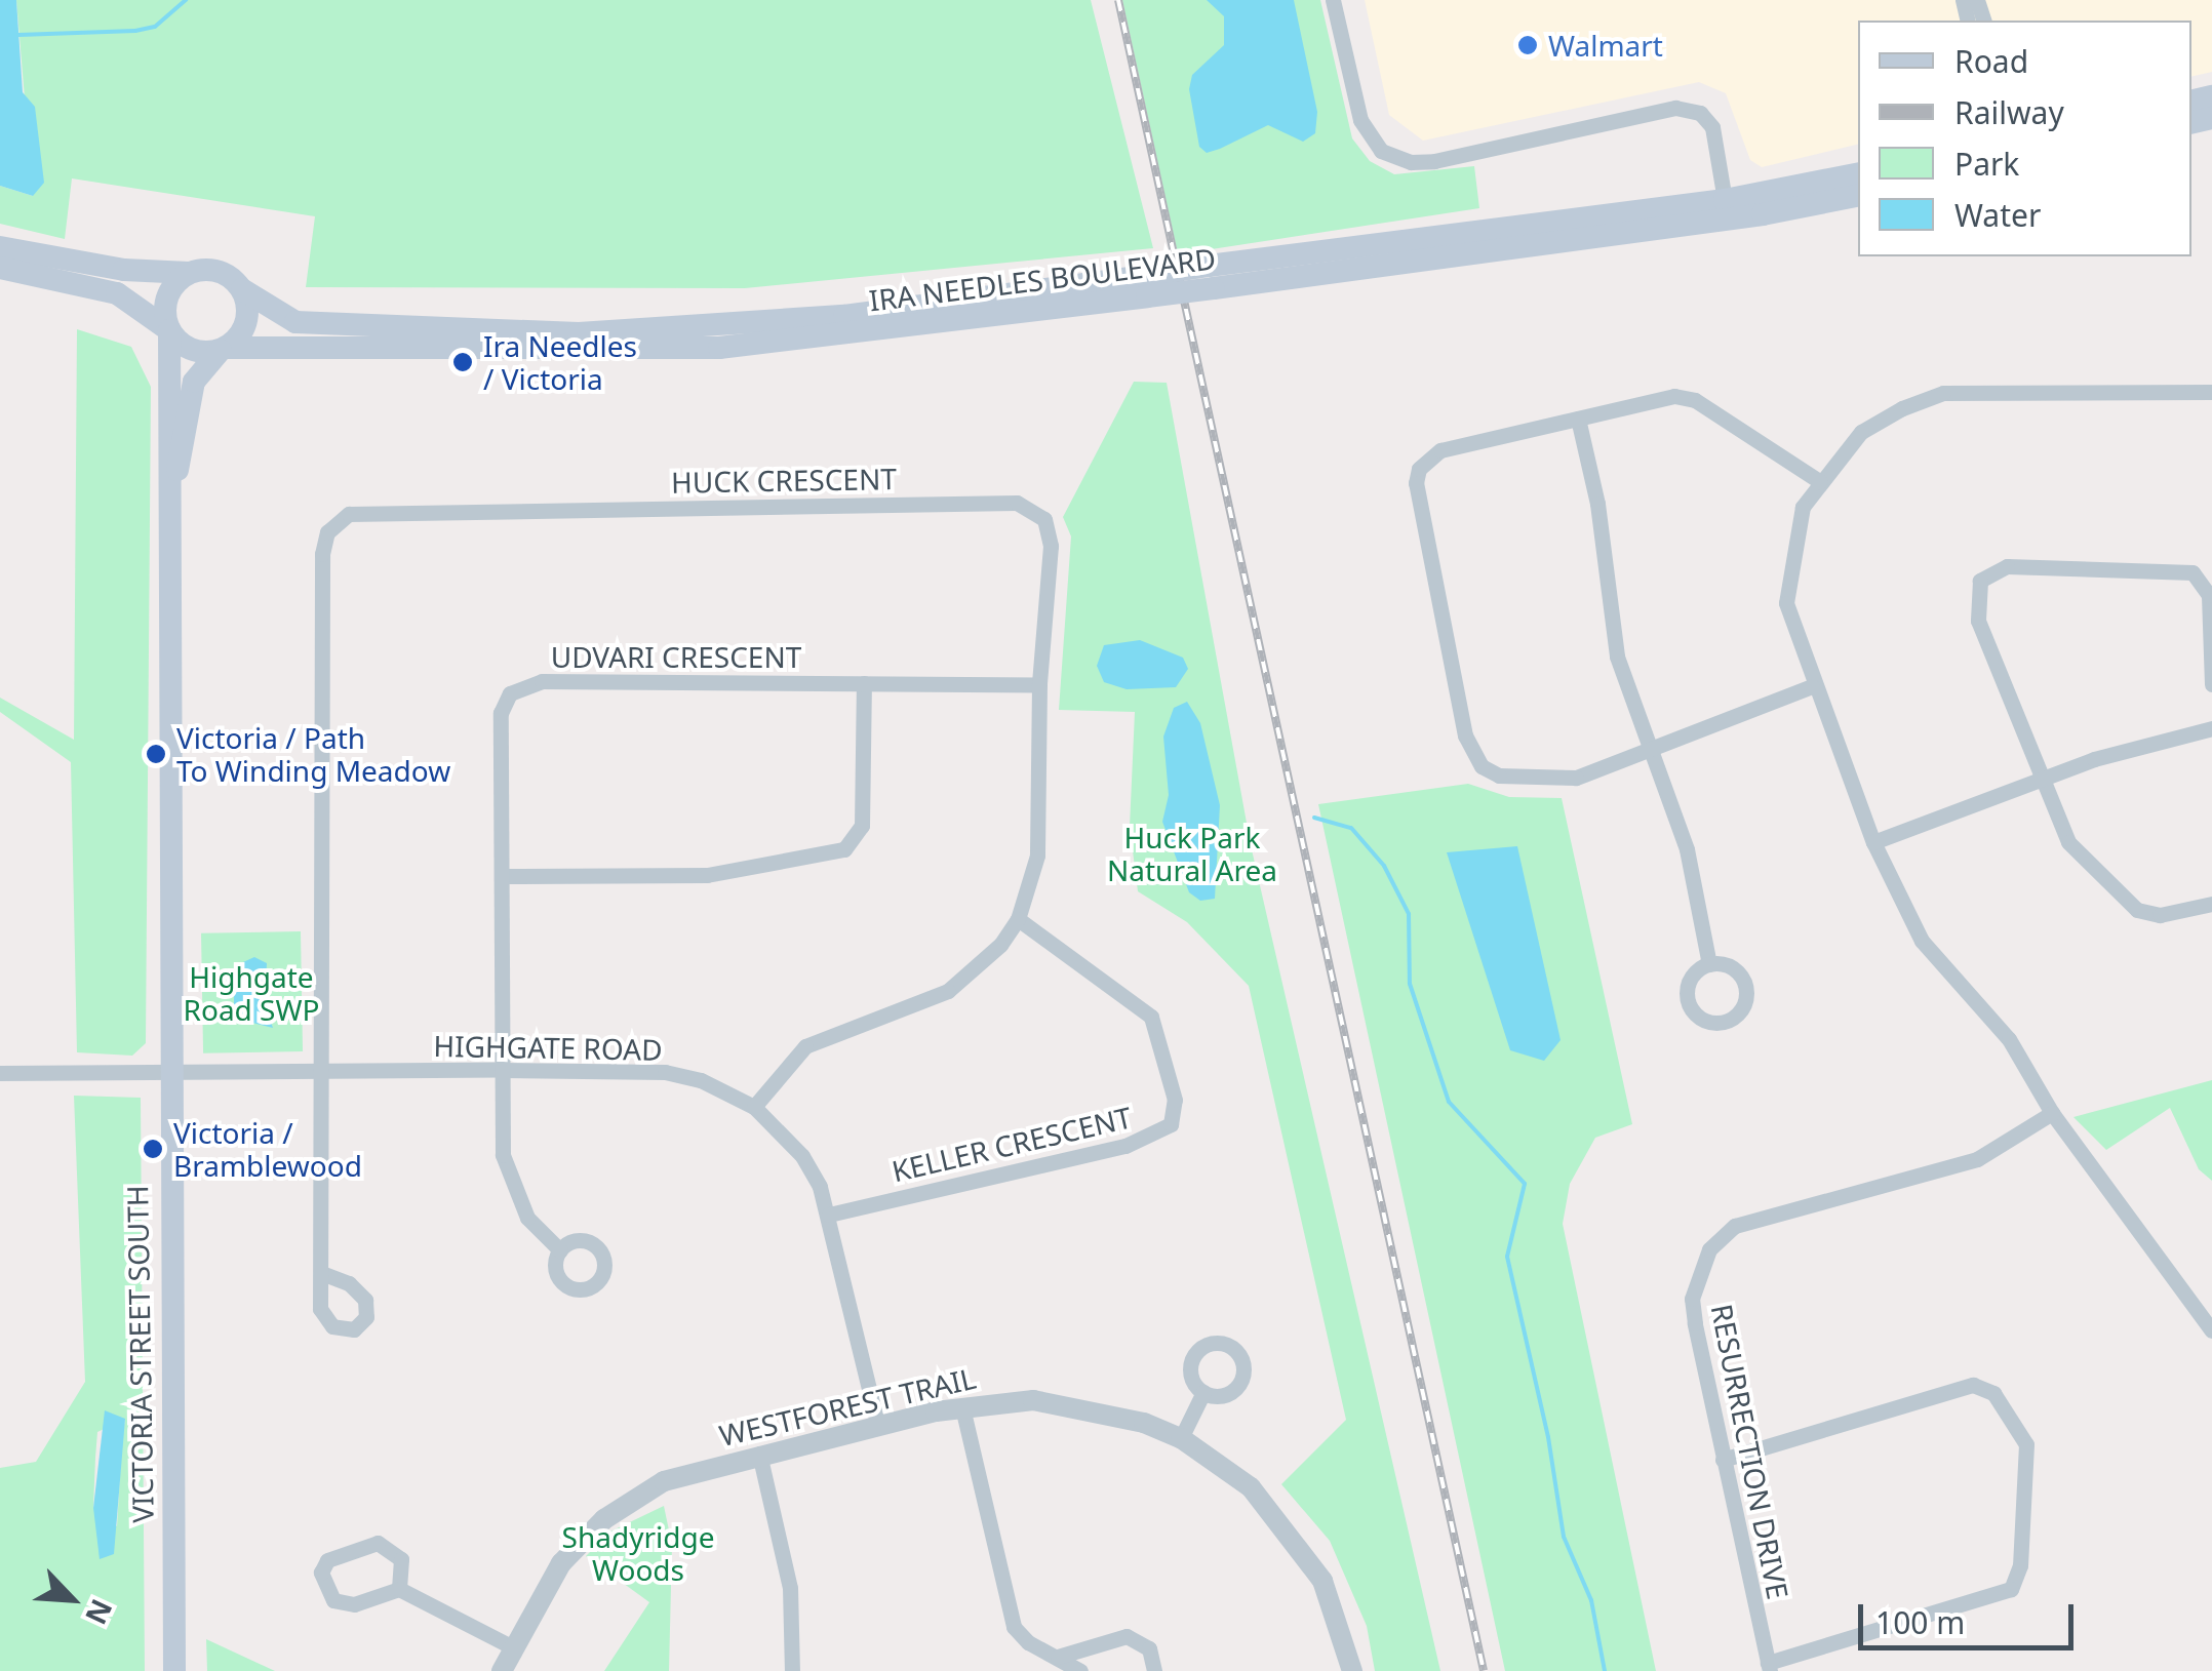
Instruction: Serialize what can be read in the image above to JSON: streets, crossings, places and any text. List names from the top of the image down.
{
  "streets": {
    "main road": ["IRA NEEDLES BOULEVARD", "VICTORIA STREET SOUTH"],
    "street": [
      "HUCK CRESCENT",
      "UDVARI CRESCENT",
      "HIGHGATE ROAD",
      "KELLER CRESCENT",
      "WESTFOREST TRAIL",
      "RESURRECTION DRIVE"
    ]
  },
  "crossings": [
    ["IRA NEEDLES BOULEVARD", "VICTORIA STREET SOUTH"],
    ["HUCK CRESCENT", "UDVARI CRESCENT"],
    ["HUCK CRESCENT", "HIGHGATE ROAD"],
    ["HUCK CRESCENT", "KELLER CRESCENT"],
    ["UDVARI CRESCENT", "HIGHGATE ROAD"],
    ["HIGHGATE ROAD", "KELLER CRESCENT"],
    ["HIGHGATE ROAD", "VICTORIA STREET SOUTH"],
    ["HIGHGATE ROAD", "WESTFOREST TRAIL"]
  ],
  "parks": ["Huck Park Natural Area", "Highgate Road SWP", "Shadyridge Woods"],
  "places": [
    "Walmart",
    "Ira Needles / Victoria",
    "Victoria / Path To Winding Meadow",
    "Victoria / Bramblewood"
  ],
  "legend": [
    "Road",
    "Railway",
    "Park",
    "Water"
  ],
  "scale_bar": "100 m",
  "north": "bottom right"
}
